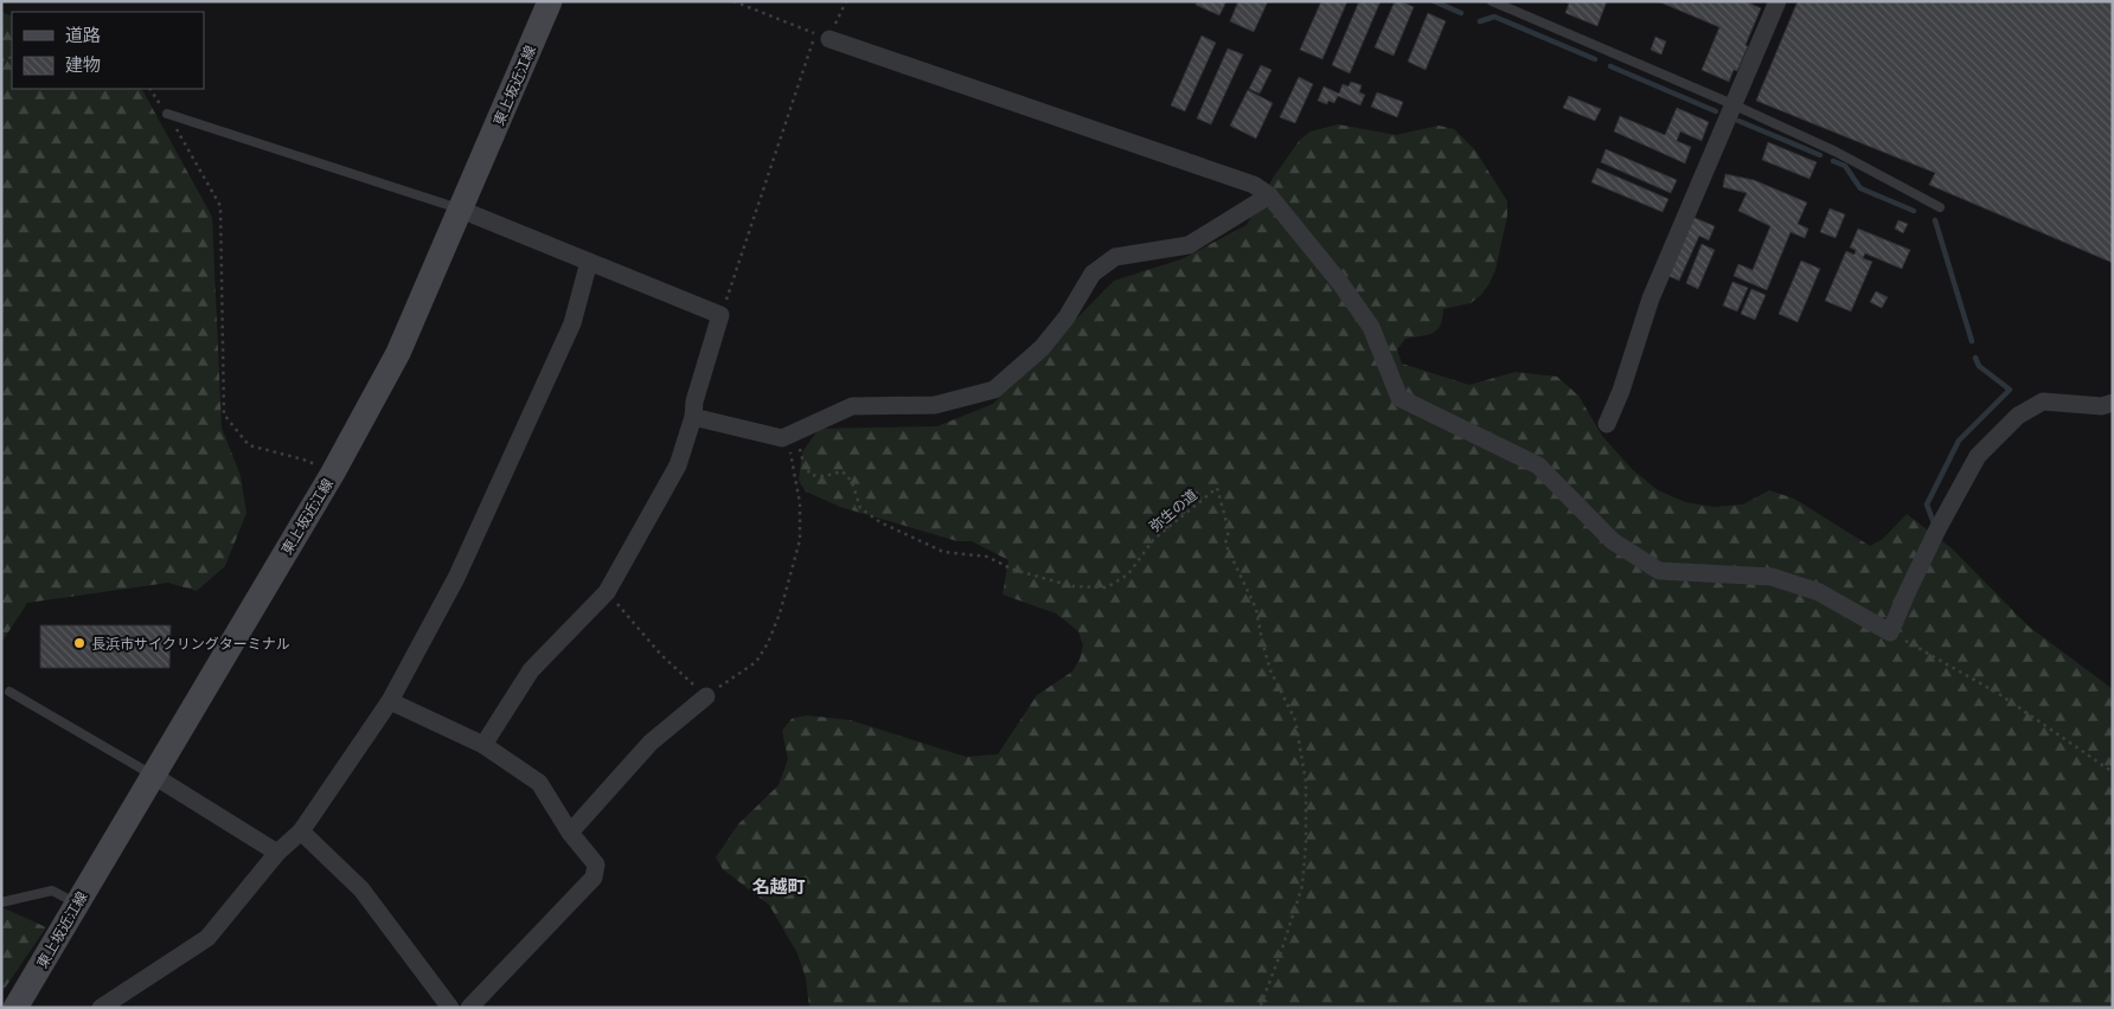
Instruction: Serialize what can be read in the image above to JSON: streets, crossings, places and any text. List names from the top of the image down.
{
  "streets": {
    "main road": ["東上坂近江線"],
    "path": ["弥生の道"]
  },
  "districts": ["名越町"],
  "places": ["長浜市サイクリングターミナル"],
  "legend": ["道路", "建物"]
}
